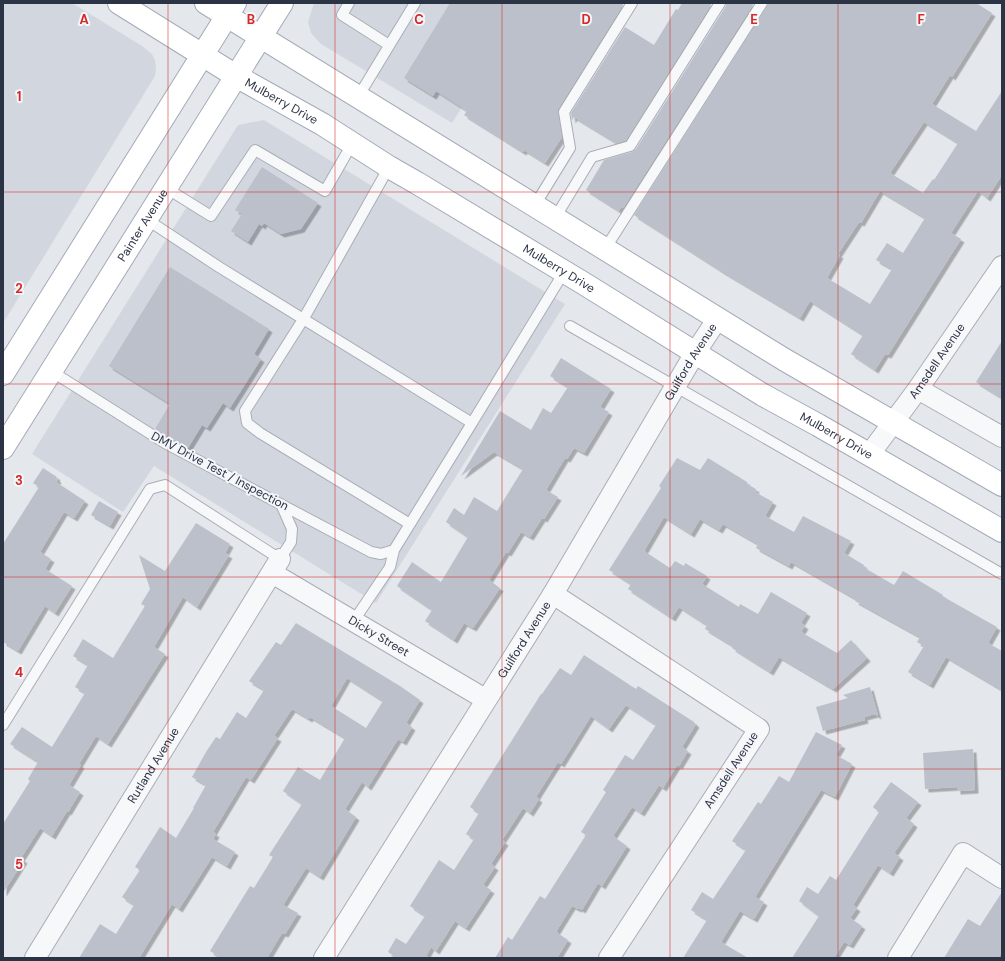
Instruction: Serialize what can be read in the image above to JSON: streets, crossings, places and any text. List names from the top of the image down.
{
  "streets": {
    "main road": ["Mulberry Drive", "Painter Avenue"],
    "street": [
      "Amsdell Avenue",
      "Guilford Avenue",
      "Dicky Street",
      "Rutland Avenue"
    ],
    "lane": ["DMV Drive Test / Inspection"]
  },
  "crossings": [
    ["Mulberry Drive", "Painter Avenue"],
    ["Mulberry Drive", "Amsdell Avenue"],
    ["Mulberry Drive", "Guilford Avenue"],
    ["Painter Avenue", "DMV Drive Test / Inspection"],
    ["Amsdell Avenue", "Guilford Avenue"],
    ["Guilford Avenue", "Dicky Street"],
    ["Dicky Street", "Rutland Avenue"]
  ],
  "grid": {
    "columns": [
      "A",
      "B",
      "C",
      "D",
      "E",
      "F"
    ],
    "rows": [
      "1",
      "2",
      "3",
      "4",
      "5"
    ]
  }
}
